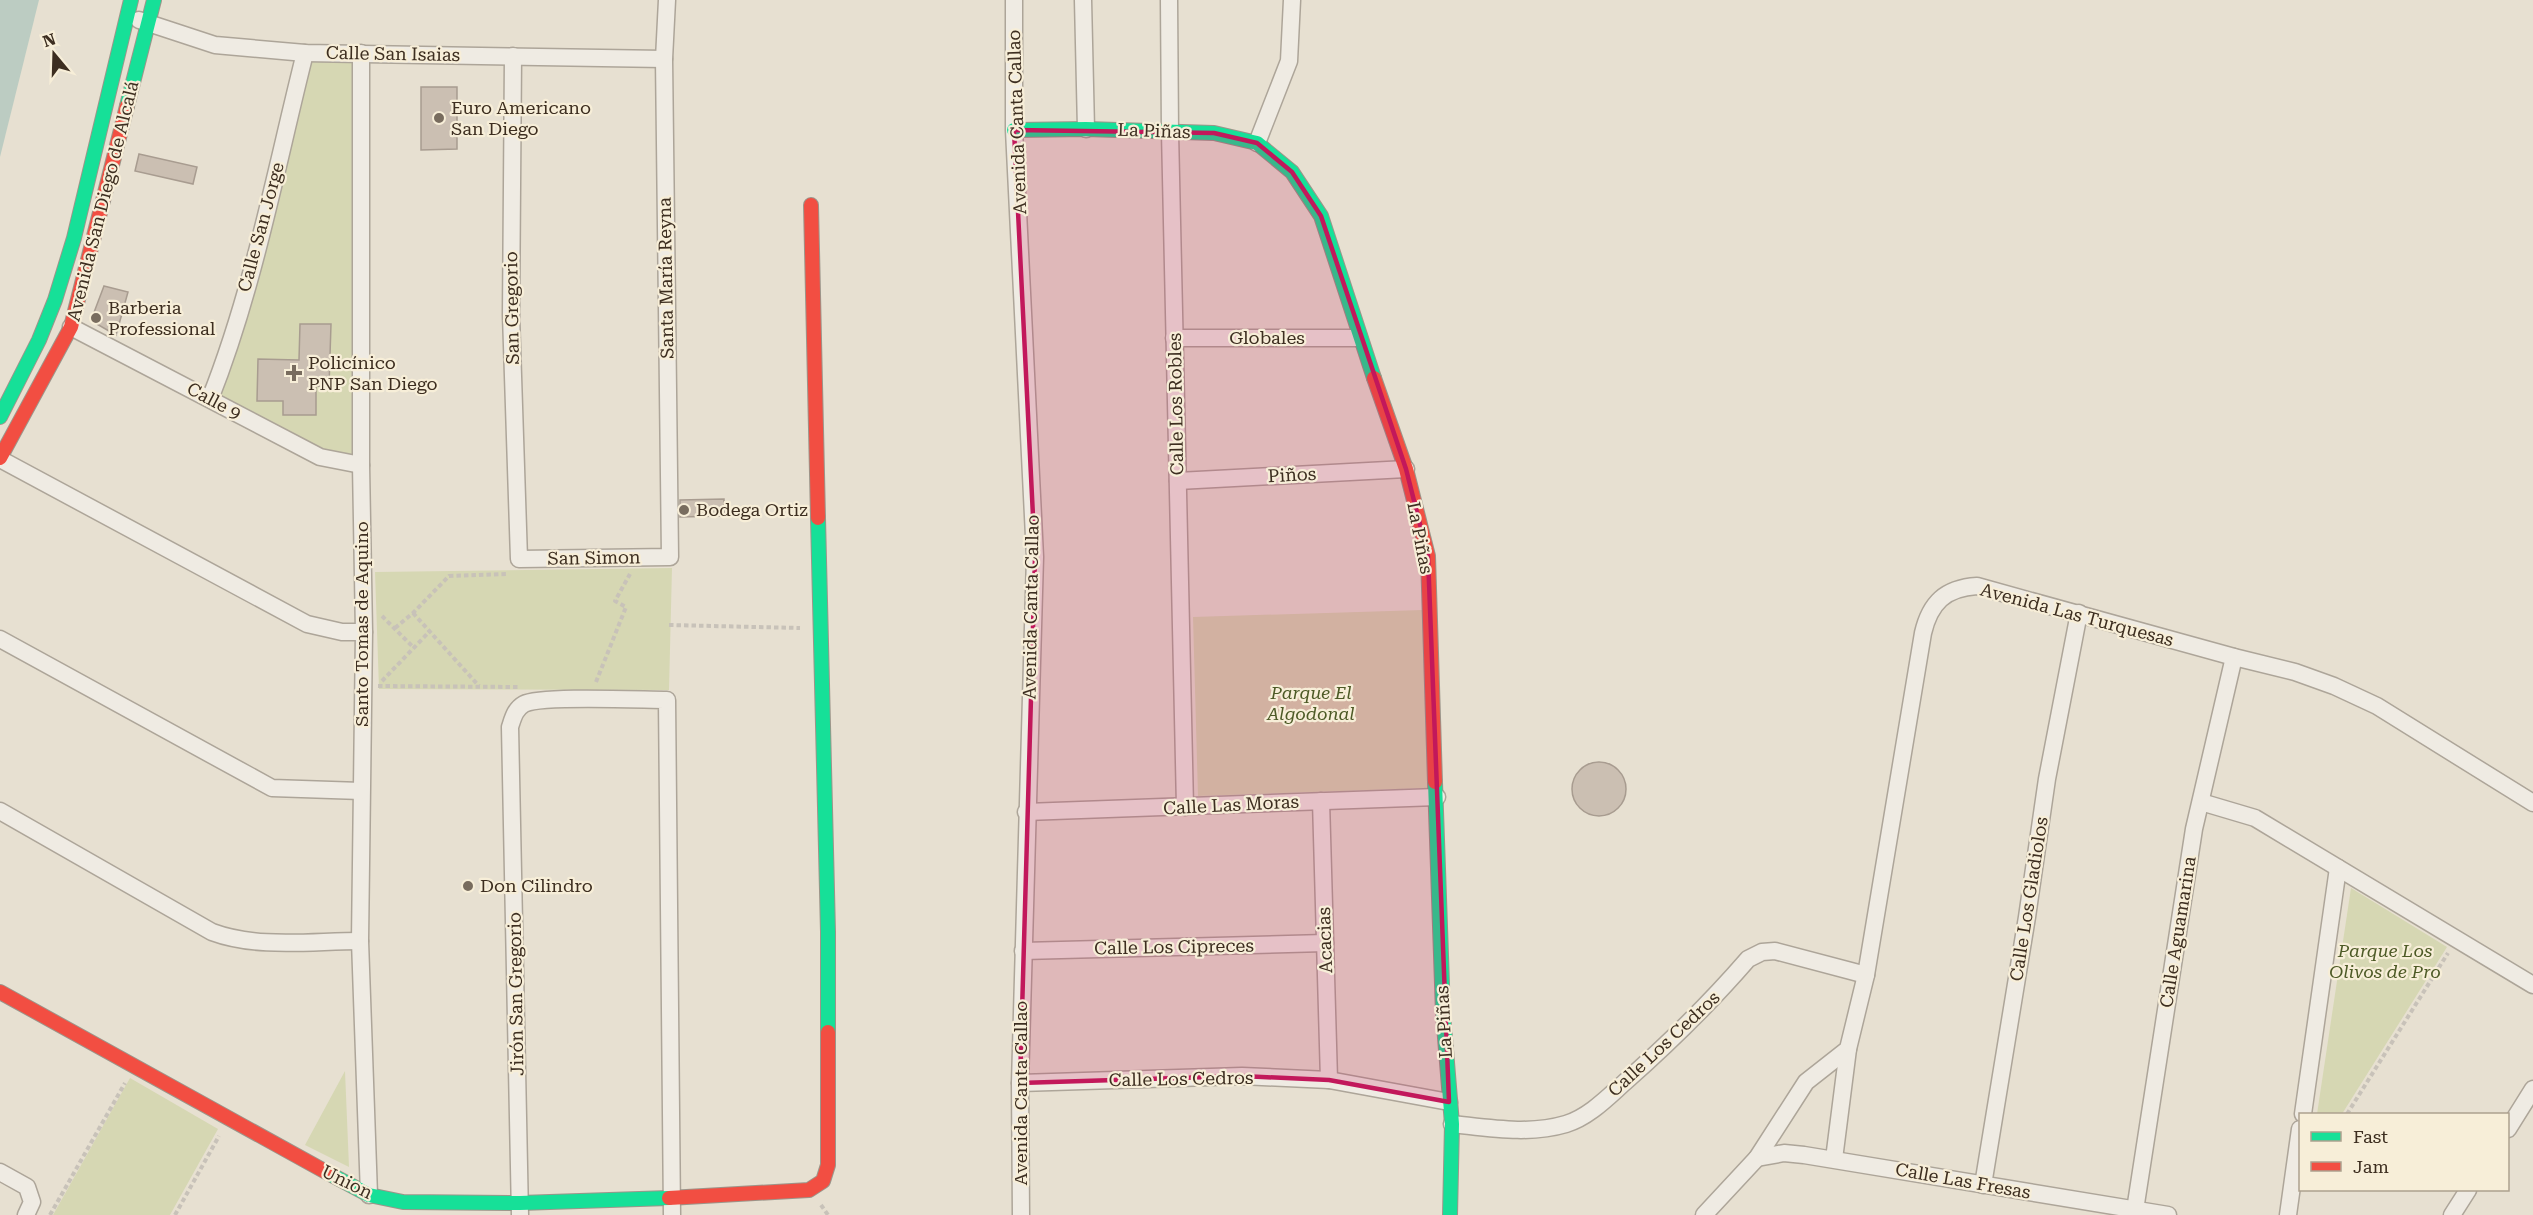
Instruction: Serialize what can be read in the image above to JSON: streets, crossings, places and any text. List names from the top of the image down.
{
  "streets": {
    "street": [
      "Calle San Isaias",
      "Avenida Canta Callao",
      "La Piñas",
      "Avenida San Diego de Alcalá",
      "Calle San Jorge",
      "Santa María Reyna",
      "San Gregorio",
      "Globales",
      "Calle 9",
      "Calle Los Robles",
      "Piños",
      "San Simon",
      "Avenida Las Turquesas",
      "Santo Tomas de Aquino",
      "Calle Las Moras",
      "Calle Los Gladiolos",
      "Calle Aguamarina",
      "Acacias",
      "Calle Los Cipreces",
      "Jirón San Gregorio",
      "Calle Los Cedros",
      "Calle Las Fresas",
      "Union"
    ]
  },
  "crossings": [
    ["Calle San Isaias", "Avenida San Diego de Alcalá"],
    ["Calle San Isaias", "Calle San Jorge"],
    ["Calle San Isaias", "Santa María Reyna"],
    ["Calle San Isaias", "San Gregorio"],
    ["Calle San Isaias", "Santo Tomas de Aquino"],
    ["Avenida Canta Callao", "La Piñas"],
    ["Avenida Canta Callao", "Calle Las Moras"],
    ["Avenida Canta Callao", "Calle Los Cipreces"],
    ["Avenida Canta Callao", "Calle Los Cedros"],
    ["La Piñas", "Globales"],
    ["La Piñas", "Calle Los Robles"],
    ["La Piñas", "Piños"],
    ["La Piñas", "Calle Las Moras"],
    ["La Piñas", "Calle Los Cedros"],
    ["Avenida San Diego de Alcalá", "Calle 9"],
    ["Calle San Jorge", "Calle 9"],
    ["Santa María Reyna", "San Simon"],
    ["San Gregorio", "San Simon"],
    ["Globales", "Calle Los Robles"],
    ["Calle 9", "Santo Tomas de Aquino"],
    ["Calle Los Robles", "Piños"],
    ["Calle Los Robles", "Calle Las Moras"],
    ["Avenida Las Turquesas", "Calle Los Gladiolos"],
    ["Avenida Las Turquesas", "Calle Aguamarina"],
    ["Avenida Las Turquesas", "Calle Los Cedros"],
    ["Avenida Las Turquesas", "Calle Las Fresas"],
    ["Santo Tomas de Aquino", "Union"],
    ["Calle Las Moras", "Acacias"],
    ["Calle Los Gladiolos", "Calle Las Fresas"],
    ["Calle Aguamarina", "Calle Las Fresas"],
    ["Acacias", "Calle Los Cipreces"],
    ["Acacias", "Calle Los Cedros"],
    ["Jirón San Gregorio", "Union"]
  ],
  "parks": ["Parque El Algodonal", "Parque Los Olivos de Pro"],
  "places": {
    "other": [
      "Euro Americano San Diego",
      "Barberia Professional",
      "Bodega Ortiz",
      "Don Cilindro"
    ],
    "health": ["Policínico PNP San Diego"]
  },
  "legend": ["Fast", "Jam"],
  "north": "top"
}
